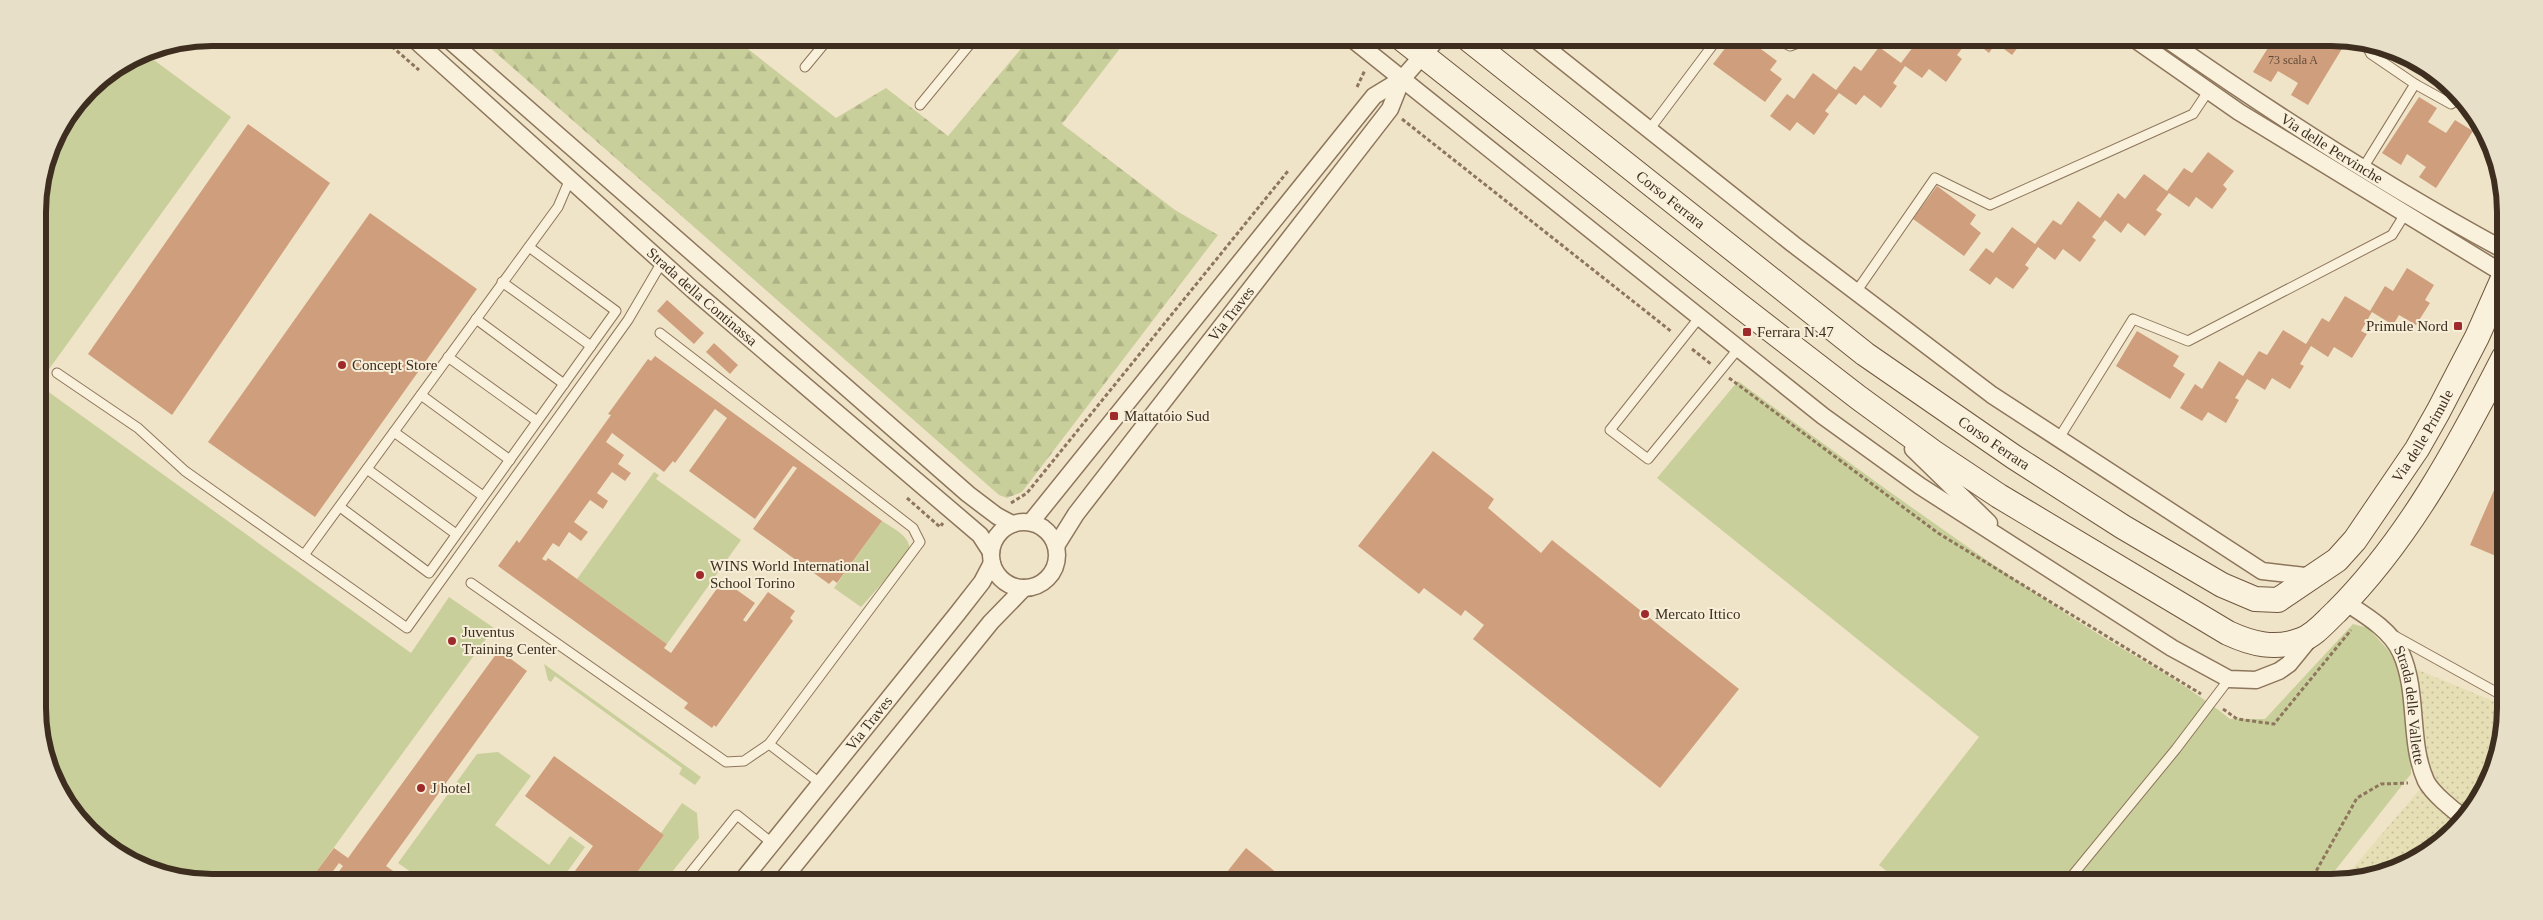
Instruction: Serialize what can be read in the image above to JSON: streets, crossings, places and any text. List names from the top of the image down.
{
  "streets": {
    "main road": ["Corso Ferrara", "Via delle Primule"],
    "street": [
      "Via delle Pervinche",
      "Strada della Continassa",
      "Via Traves",
      "Strada delle Vallette"
    ]
  },
  "crossings": [
    ["Corso Ferrara", "Via delle Primule"],
    ["Strada della Continassa", "Via Traves"]
  ],
  "places": {
    "transit": ["Primule Nord", "Ferrara N.47", "Mattatoio Sud"],
    "other": [
      "Concept Store",
      "WINS World International School Torino",
      "Mercato Ittico",
      "Juventus Training Center",
      "J hotel"
    ]
  },
  "house_numbers": ["73 scala A"]
}
